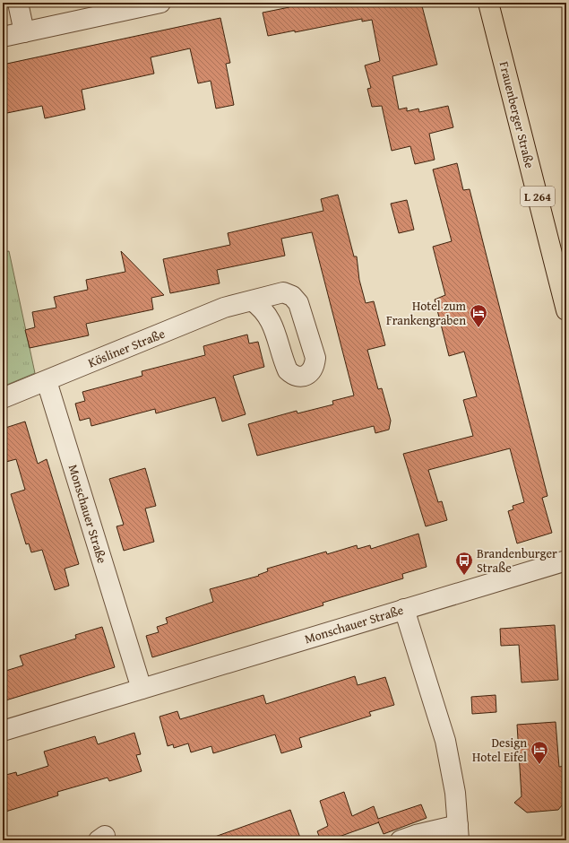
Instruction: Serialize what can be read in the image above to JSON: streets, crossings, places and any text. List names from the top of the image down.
{
  "streets": {
    "main road": ["Frauenberger Straße", "L 264"],
    "street": ["Kösliner Straße", "Monschauer Straße"]
  },
  "crossings": [
    ["Kösliner Straße", "Monschauer Straße"]
  ],
  "places": {
    "hotel": ["Hotel zum Frankengraben", "Design Hotel Eifel"],
    "bus stop": ["Brandenburger Straße"]
  }
}
